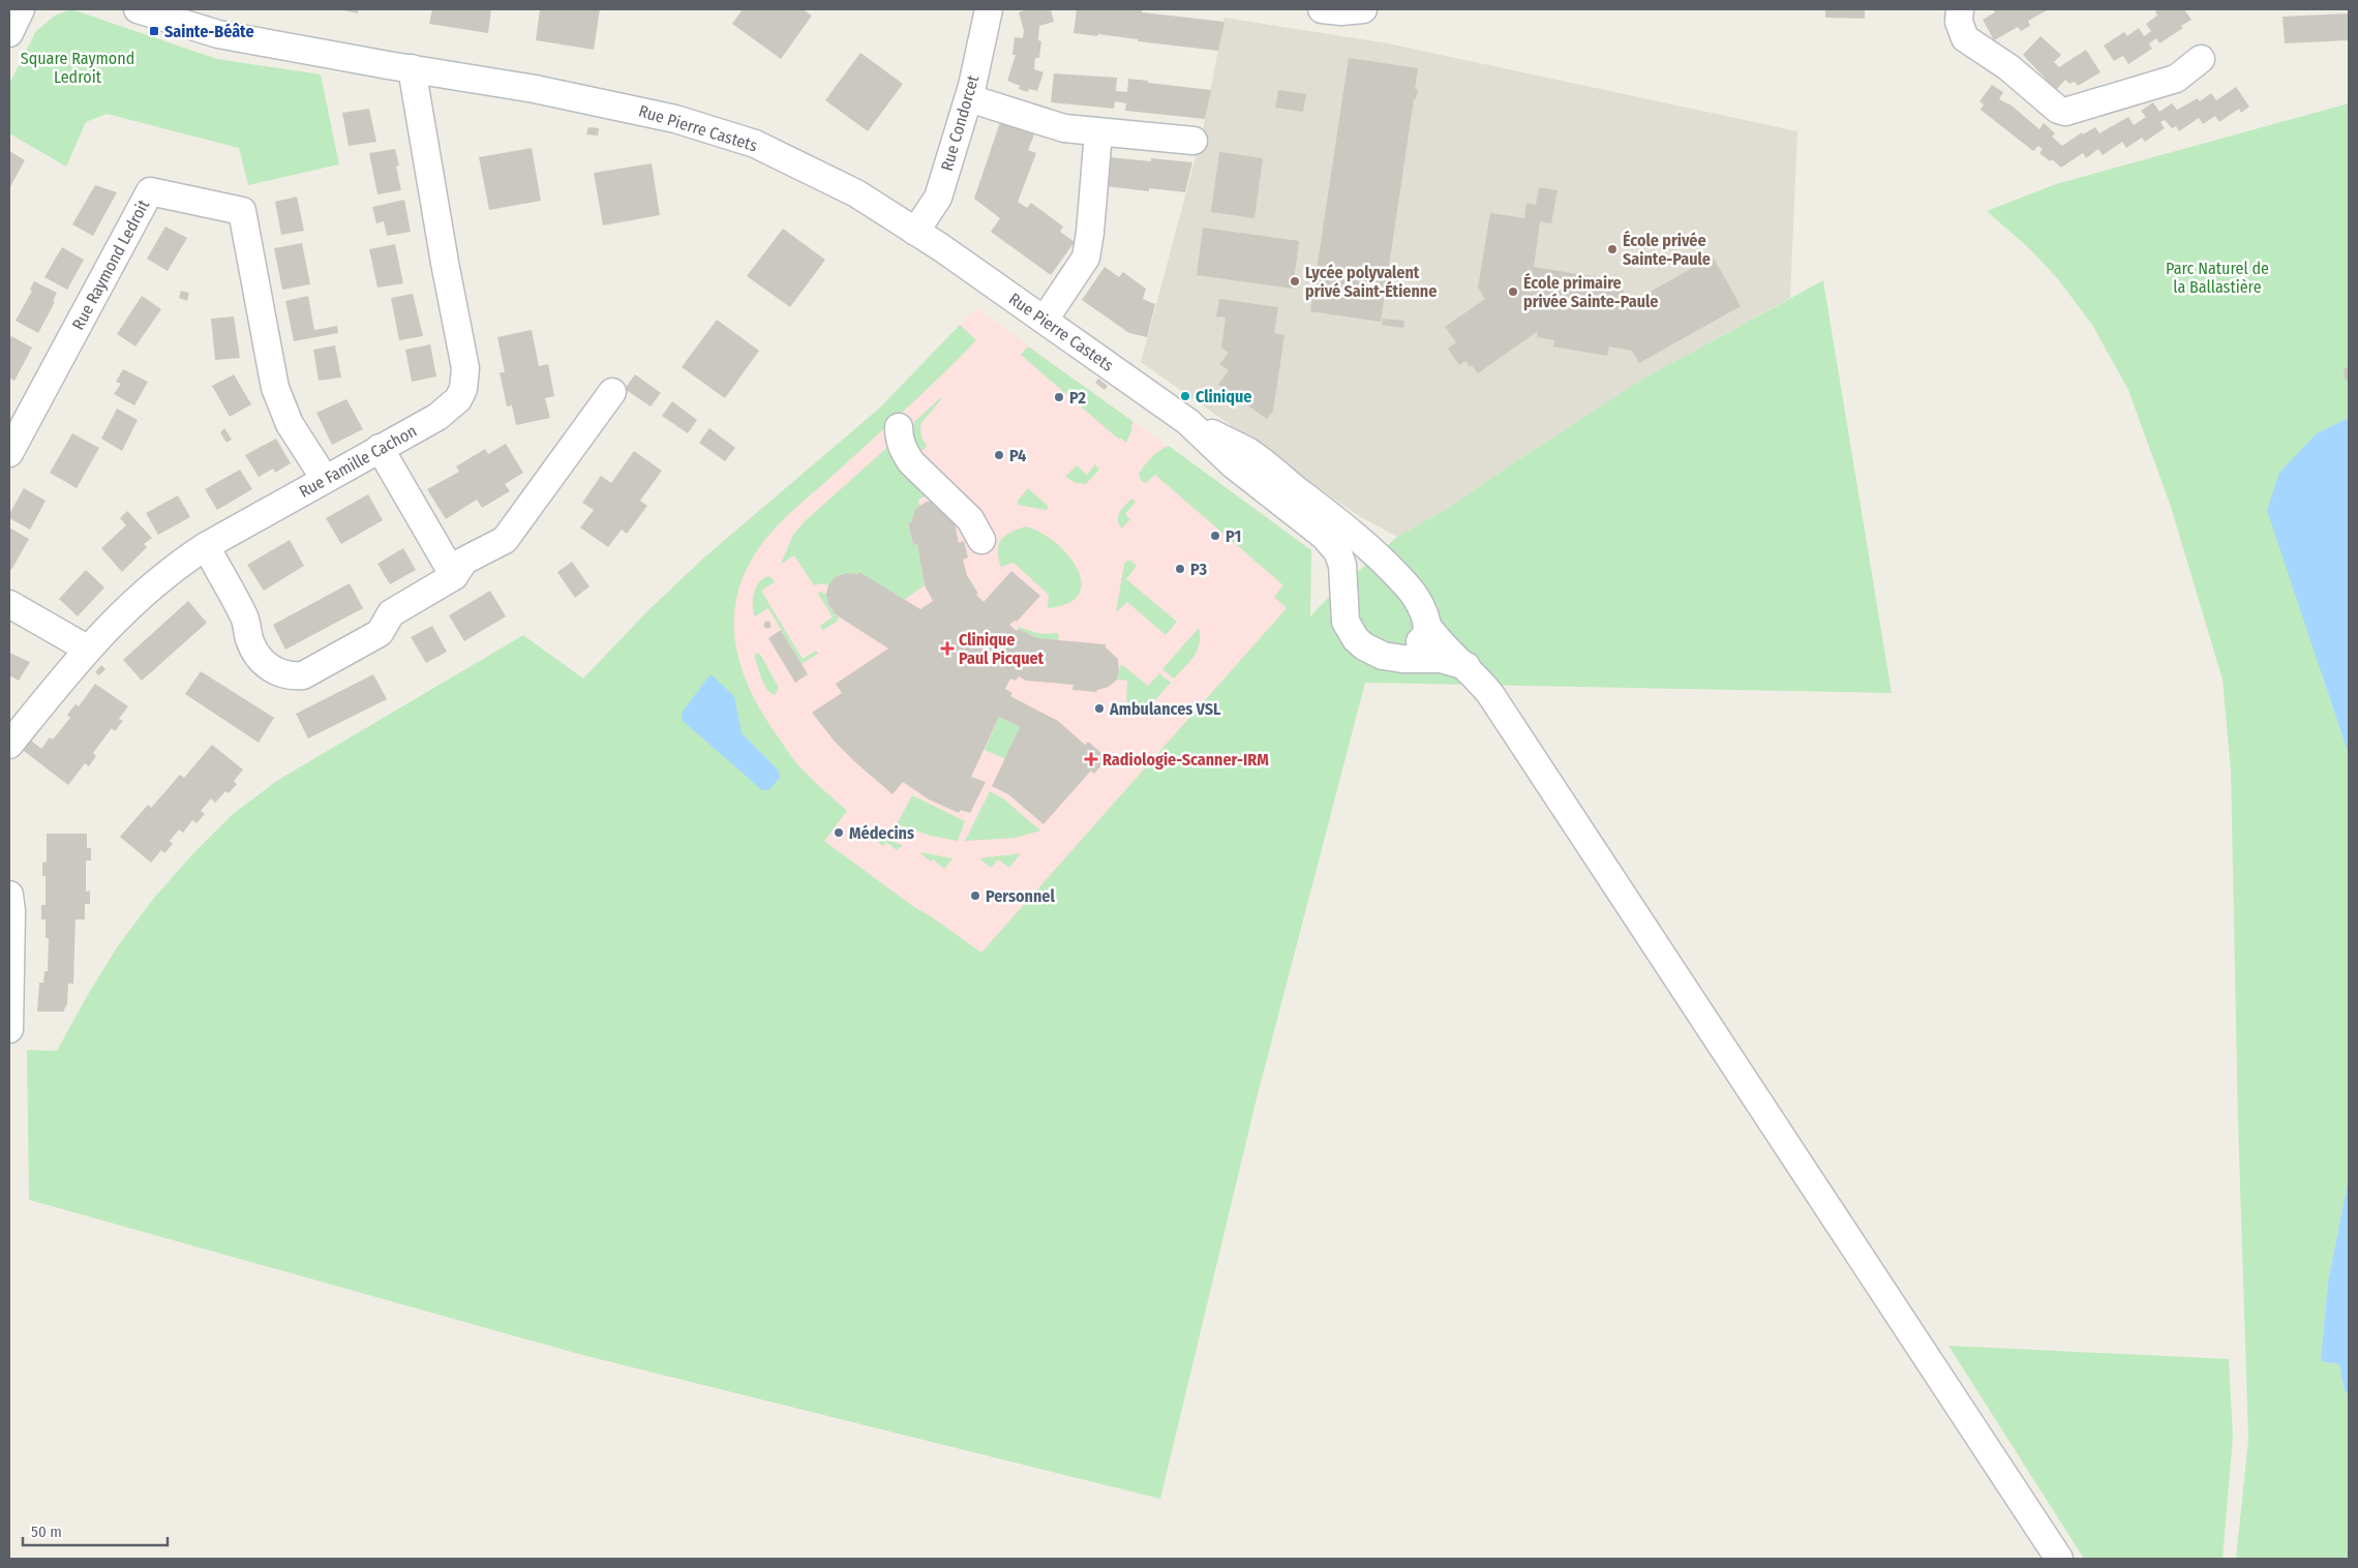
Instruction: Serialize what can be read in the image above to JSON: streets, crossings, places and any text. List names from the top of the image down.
{
  "streets": {
    "street": [
      "Rue Condorcet",
      "Rue Pierre Castets",
      "Rue Raymond Ledroit",
      "Rue Famille Cachon"
    ]
  },
  "crossings": [
    ["Rue Condorcet", "Rue Pierre Castets"],
    ["Rue Pierre Castets", "Rue Famille Cachon"],
    ["Rue Raymond Ledroit", "Rue Famille Cachon"]
  ],
  "parks": ["Square Raymond Ledroit", "Parc Naturel de la Ballastière"],
  "places": {
    "transit": ["Sainte-Béâte"],
    "other": [
      "École privée Sainte-Paule",
      "Lycée polyvalent privé Saint-Étienne",
      "École primaire privée Sainte-Paule",
      "Clinique",
      "P2",
      "P4",
      "P1",
      "P3",
      "Ambulances VSL",
      "Médecins",
      "Personnel"
    ],
    "health": ["Clinique Paul Picquet", "Radiologie-Scanner-IRM"]
  },
  "scale_bar": "50 m"
}
